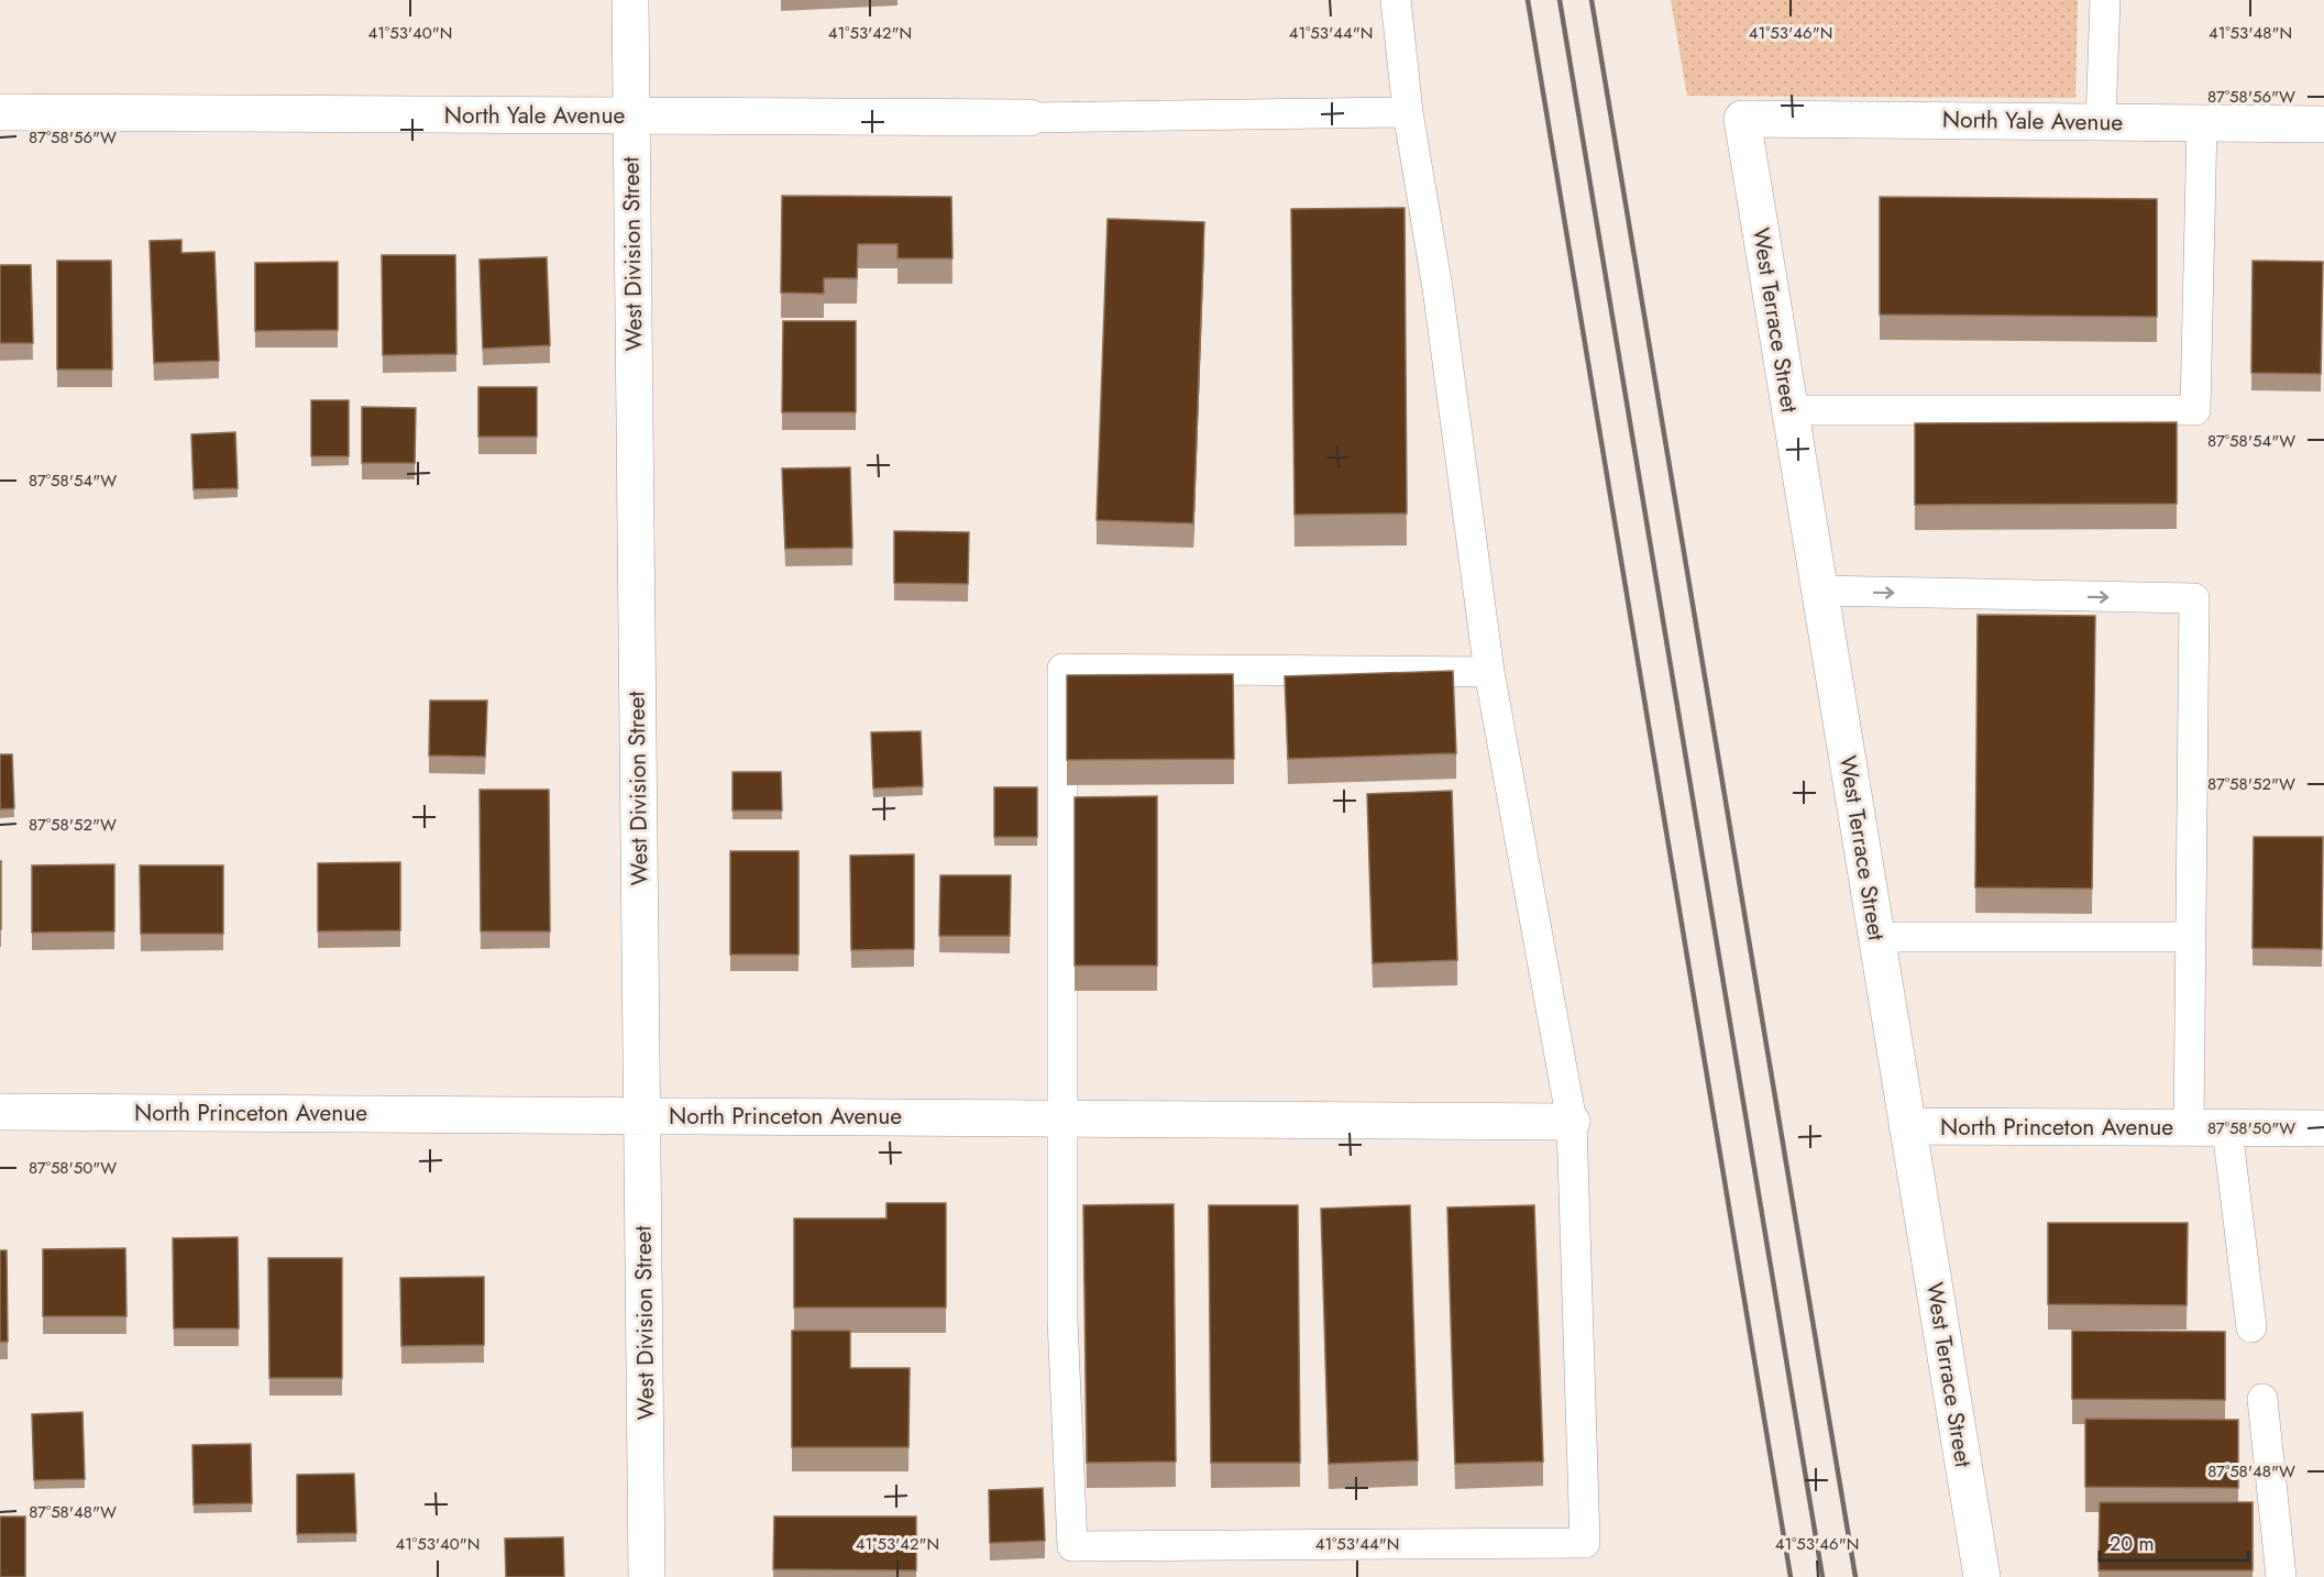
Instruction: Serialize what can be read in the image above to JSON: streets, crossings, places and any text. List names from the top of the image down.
{
  "streets": {
    "street": [
      "North Yale Avenue",
      "West Division Street",
      "West Terrace Street",
      "North Princeton Avenue"
    ]
  },
  "crossings": [
    ["North Yale Avenue", "West Division Street"],
    ["North Yale Avenue", "West Terrace Street"],
    ["West Division Street", "North Princeton Avenue"],
    ["West Terrace Street", "North Princeton Avenue"]
  ],
  "scale_bar": "20 m",
  "coordinates": [
    "41°53'40\"N",
    "41°53'42\"N",
    "41°53'44\"N",
    "41°53'46\"N",
    "41°53'48\"N",
    "87°58'56\"W",
    "87°58'54\"W",
    "87°58'52\"W",
    "87°58'50\"W",
    "87°58'48\"W"
  ]
}
